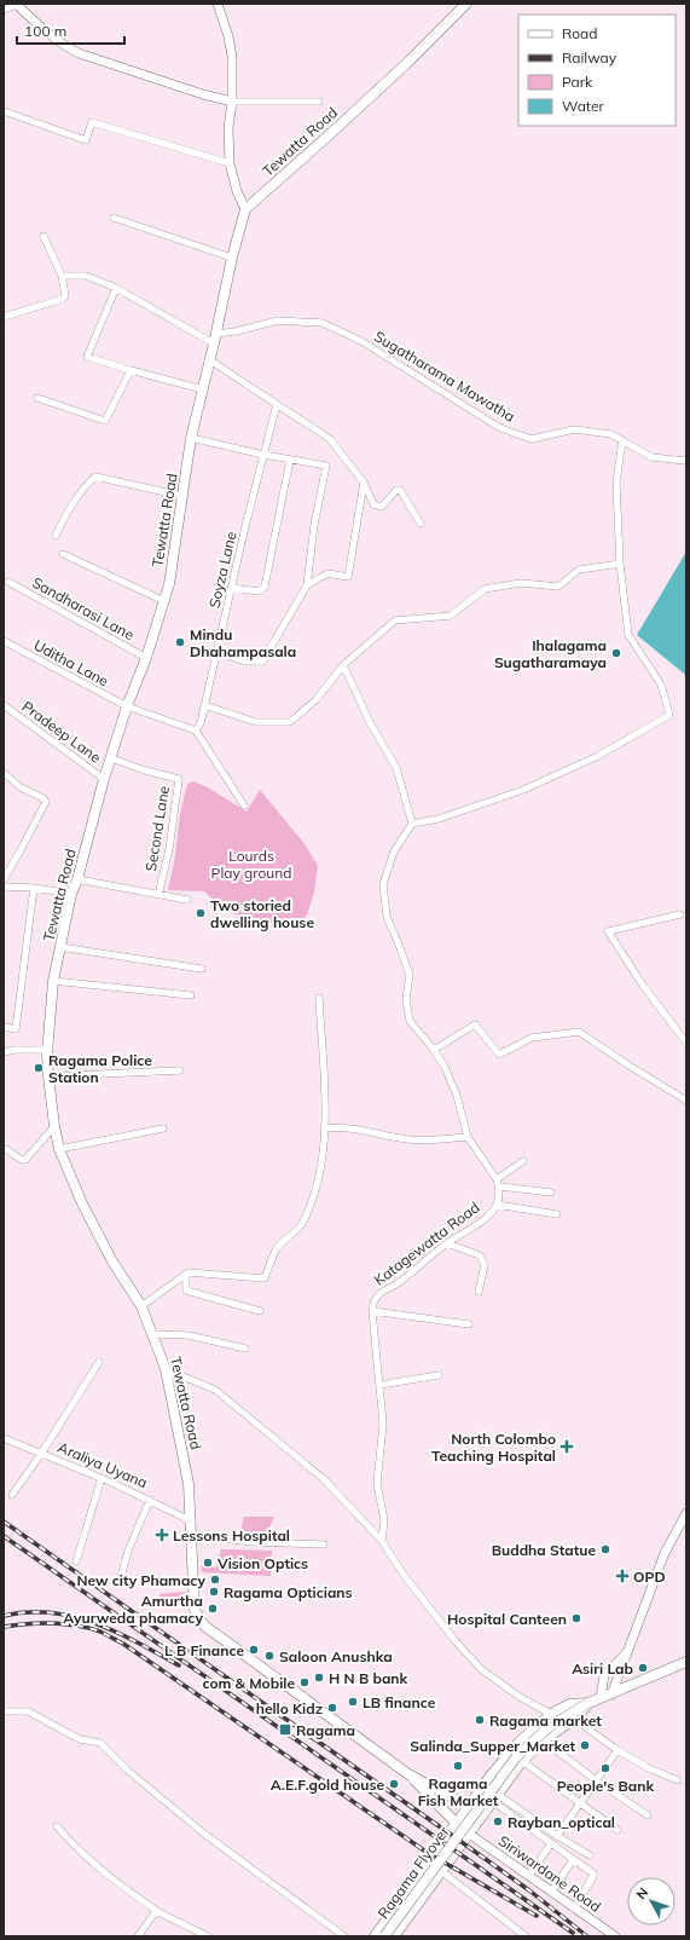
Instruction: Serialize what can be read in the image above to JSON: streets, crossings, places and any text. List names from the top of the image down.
{
  "streets": {
    "main road": ["Tewatta Road", "Ragama Flyover"],
    "street": [
      "Sugatharama Mawatha",
      "Soyza Lane",
      "Sandharasi Lane",
      "Uditha Lane",
      "Pradeep Lane",
      "Second Lane",
      "Katagewatta Road",
      "Araliya Uyana",
      "Siriwardane Road"
    ]
  },
  "crossings": [
    ["Tewatta Road", "Sugatharama Mawatha"],
    ["Tewatta Road", "Sandharasi Lane"],
    ["Tewatta Road", "Uditha Lane"],
    ["Tewatta Road", "Pradeep Lane"],
    ["Tewatta Road", "Second Lane"],
    ["Tewatta Road", "Araliya Uyana"],
    ["Tewatta Road", "Siriwardane Road"]
  ],
  "parks": ["Lourds Play ground"],
  "places": {
    "other": [
      "Mindu Dhahampasala",
      "Ihalagama Sugatharamaya",
      "Two storied dwelling house",
      "Ragama Police Station",
      "Buddha Statue",
      "Vision Optics",
      "New city Phamacy",
      "Ragama Opticians",
      "Amurtha Ayurweda phamacy",
      "Hospital Canteen",
      "L B Finance",
      "Saloon Anushka",
      "Asiri Lab",
      "H N B bank",
      "com & Mobile",
      "LB finance",
      "hello Kidz",
      "Ragama market",
      "Salinda_Supper_Market",
      "Ragama Fish Market",
      "People's Bank",
      "A.E.F.gold house",
      "Rayban_optical"
    ],
    "health": ["North Colombo Teaching Hospital", "Lessons Hospital", "OPD"],
    "transit": ["Ragama"]
  },
  "legend": [
    "Road",
    "Railway",
    "Park",
    "Water"
  ],
  "scale_bar": "100 m",
  "north": "top left"
}
